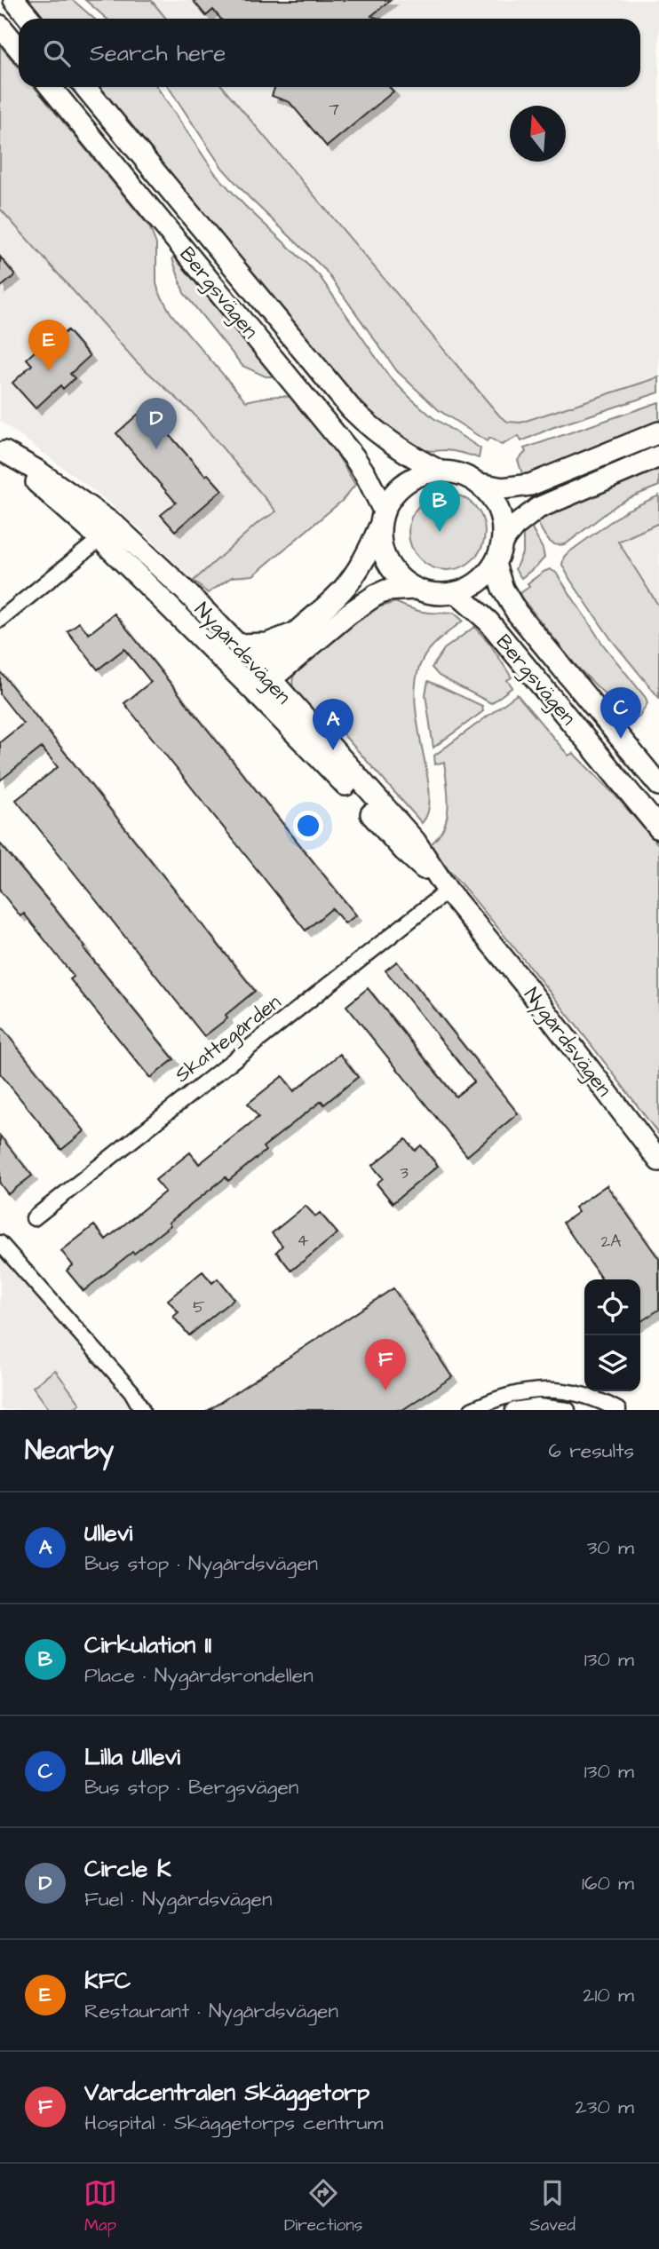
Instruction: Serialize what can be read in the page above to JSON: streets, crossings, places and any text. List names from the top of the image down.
{
  "streets": {
    "main road": ["Bergsvägen", "Nygårdsvägen"],
    "street": ["Skattegården"]
  },
  "crossings": [
    ["Nygårdsvägen", "Skattegården"]
  ],
  "house_numbers": [
    "7",
    "3",
    "4",
    "2A",
    "5"
  ],
  "north": "top",
  "page": {
    "search": "Search here",
    "pins": [
      "E",
      "D",
      "B",
      "C",
      "A",
      "F"
    ],
    "heading": ["Nearby", "6 results"],
    "list": [
      {
        "mark": "A",
        "name": "Ullevi",
        "note": "Bus stop · Nygårdsvägen",
        "value": "30 m"
      },
      {
        "mark": "B",
        "name": "Cirkulation II",
        "note": "Place · Nygårdsrondellen",
        "value": "130 m"
      },
      {
        "mark": "C",
        "name": "Lilla Ullevi",
        "note": "Bus stop · Bergsvägen",
        "value": "130 m"
      },
      {
        "mark": "D",
        "name": "Circle K",
        "note": "Fuel · Nygårdsvägen",
        "value": "160 m"
      },
      {
        "mark": "E",
        "name": "KFC",
        "note": "Restaurant · Nygårdsvägen",
        "value": "210 m"
      },
      {
        "mark": "F",
        "name": "Vårdcentralen Skäggetorp",
        "note": "Hospital · Skäggetorps centrum",
        "value": "230 m"
      }
    ],
    "nav": ["Map", "Directions", "Saved"]
  }
}
